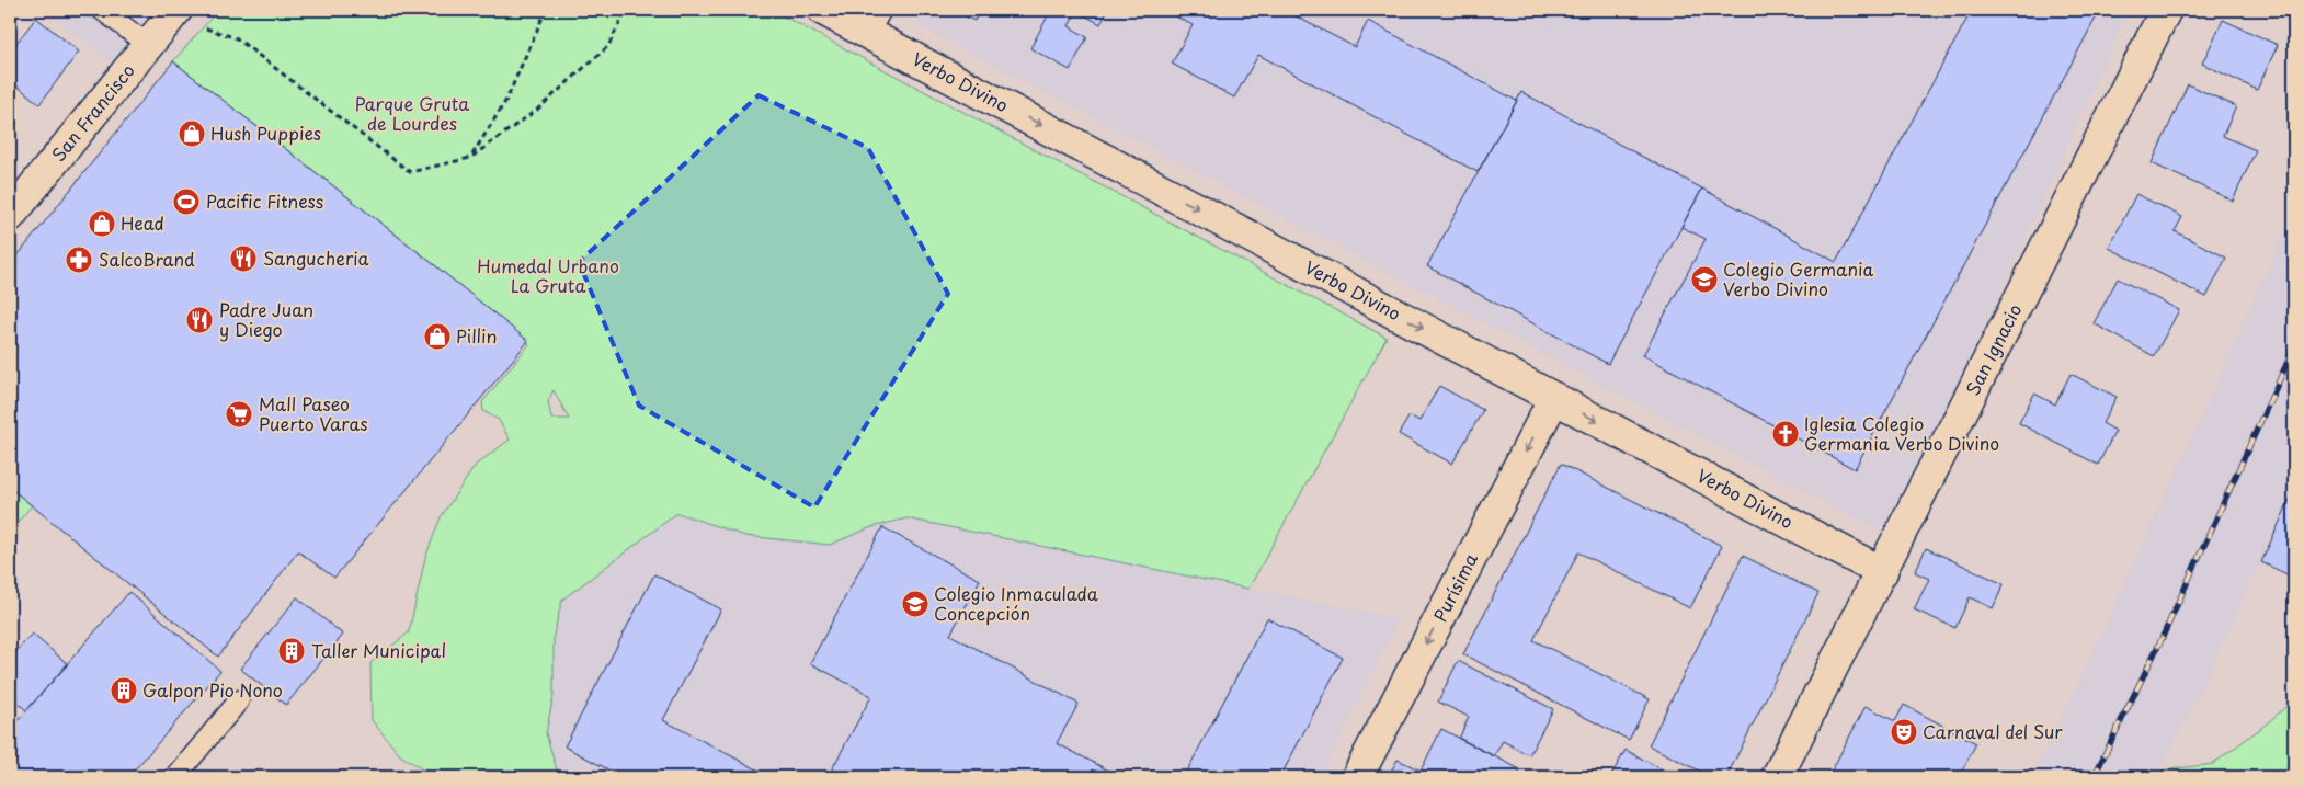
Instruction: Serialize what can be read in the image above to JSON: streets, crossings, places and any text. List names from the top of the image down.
{
  "streets": {
    "street": [
      "Verbo Divino",
      "San Francisco",
      "San Ignacio",
      "Purísima"
    ]
  },
  "crossings": [
    ["Verbo Divino", "San Ignacio"],
    ["Verbo Divino", "Purísima"]
  ],
  "one_way": ["Verbo Divino", "Purísima"],
  "parks": ["Parque Gruta de Lourdes", "Humedal Urbano La Gruta"],
  "places": {
    "shop": ["Hush Puppies", "Head", "Pillin"],
    "sports": ["Pacific Fitness"],
    "restaurant": ["Sangucheria", "Padre Juan y Diego"],
    "pharmacy": ["SalcoBrand"],
    "school or university": ["Colegio Germania Verbo Divino", "Colegio Inmaculada Concepción"],
    "supermarket": ["Mall Paseo Puerto Varas"],
    "church": ["Iglesia Colegio Germania Verbo Divino"],
    "building": ["Taller Municipal", "Galpon Pio Nono"],
    "theatre": ["Carnaval del Sur"]
  }
}
